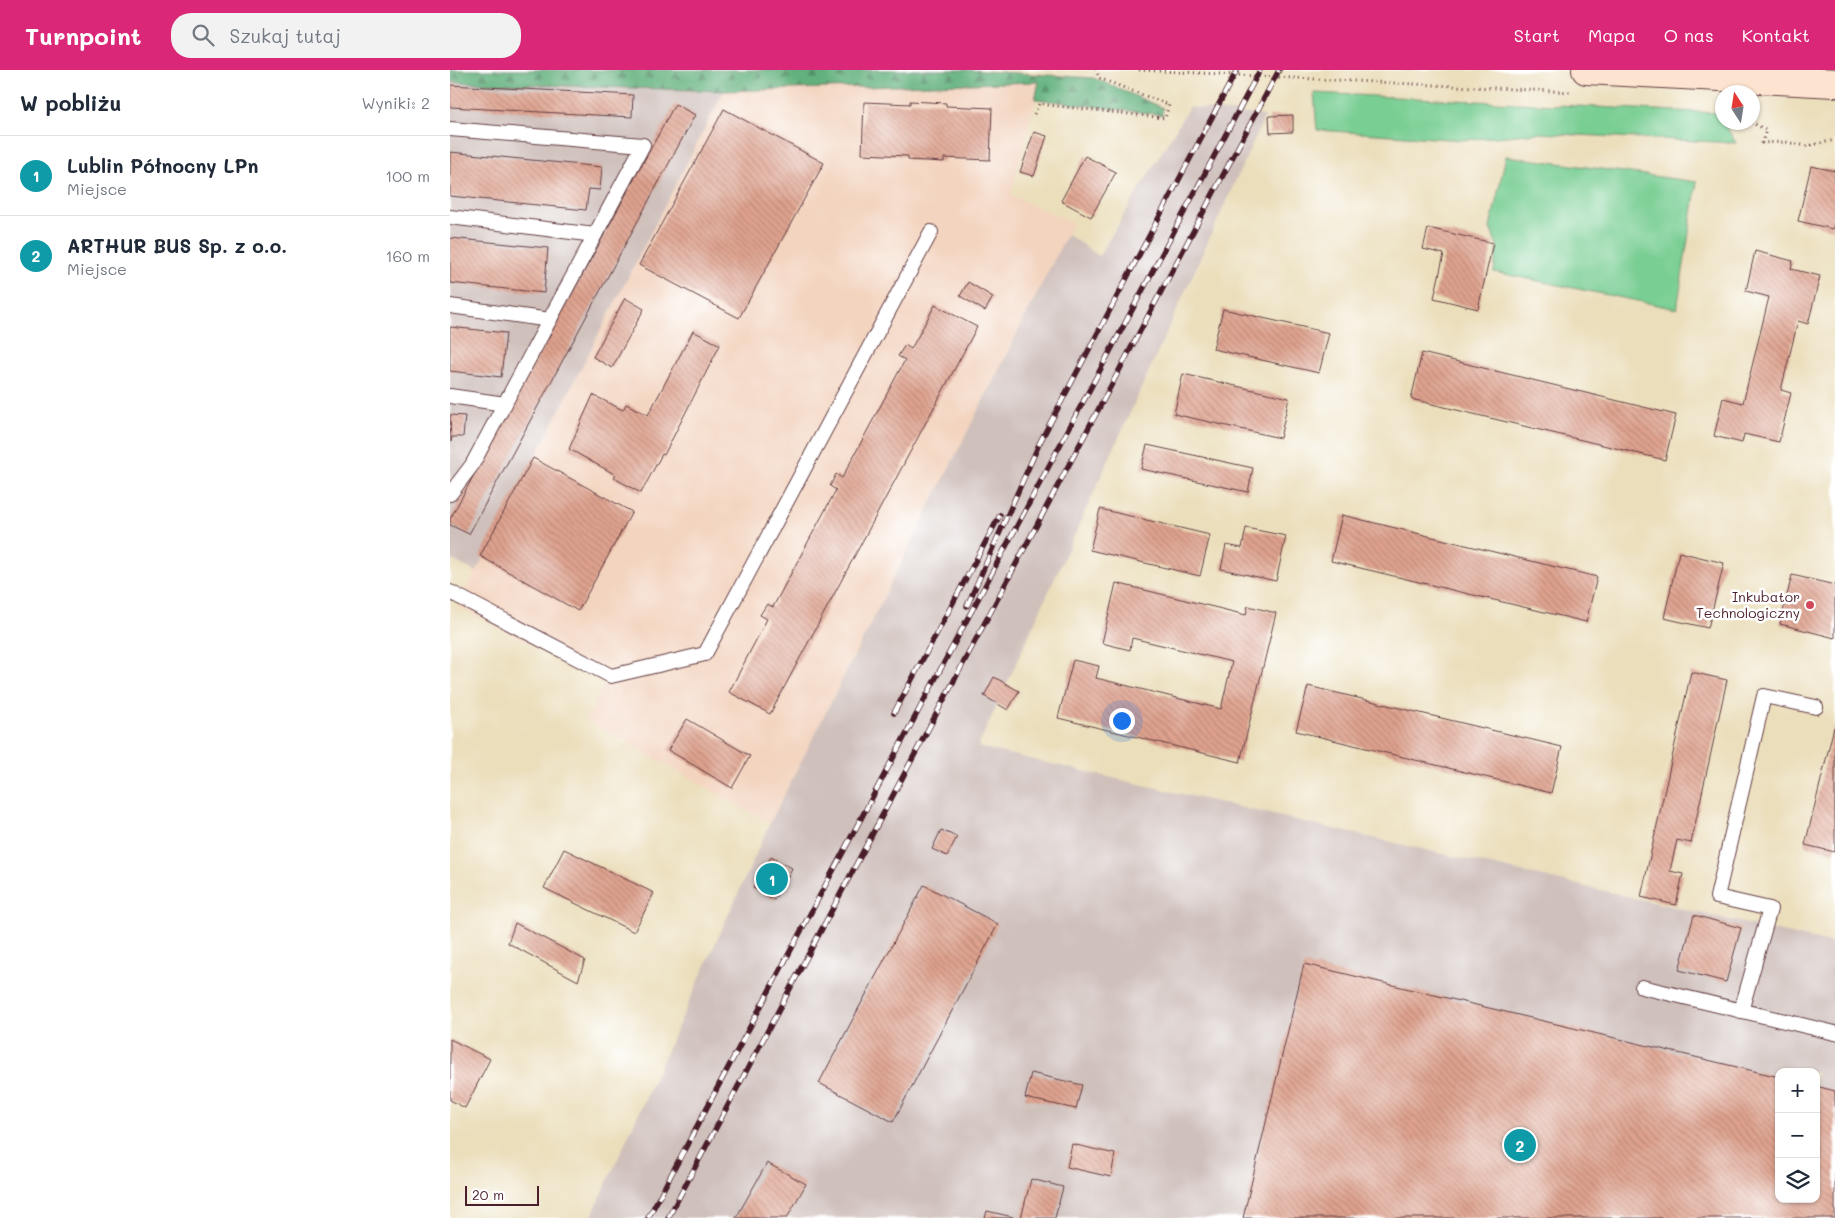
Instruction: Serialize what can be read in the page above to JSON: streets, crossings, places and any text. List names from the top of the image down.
{
  "places": ["Inkubator Technologiczny"],
  "scale_bar": "20 m",
  "north": "top",
  "page": {
    "header": "Turnpoint",
    "search": "Szukaj tutaj",
    "nav": [
      "Start",
      "Mapa",
      "O nas",
      "Kontakt"
    ],
    "heading": ["W pobliżu", "Wyniki: 2"],
    "list": [
      {
        "mark": "1",
        "name": "Lublin Północny LPn",
        "note": "Miejsce",
        "value": "100 m"
      },
      {
        "mark": "2",
        "name": "ARTHUR BUS Sp. z o.o.",
        "note": "Miejsce",
        "value": "160 m"
      }
    ],
    "pins": ["1", "2"],
    "map_buttons": ["+", "−"],
    "scale": "20 m"
  }
}
